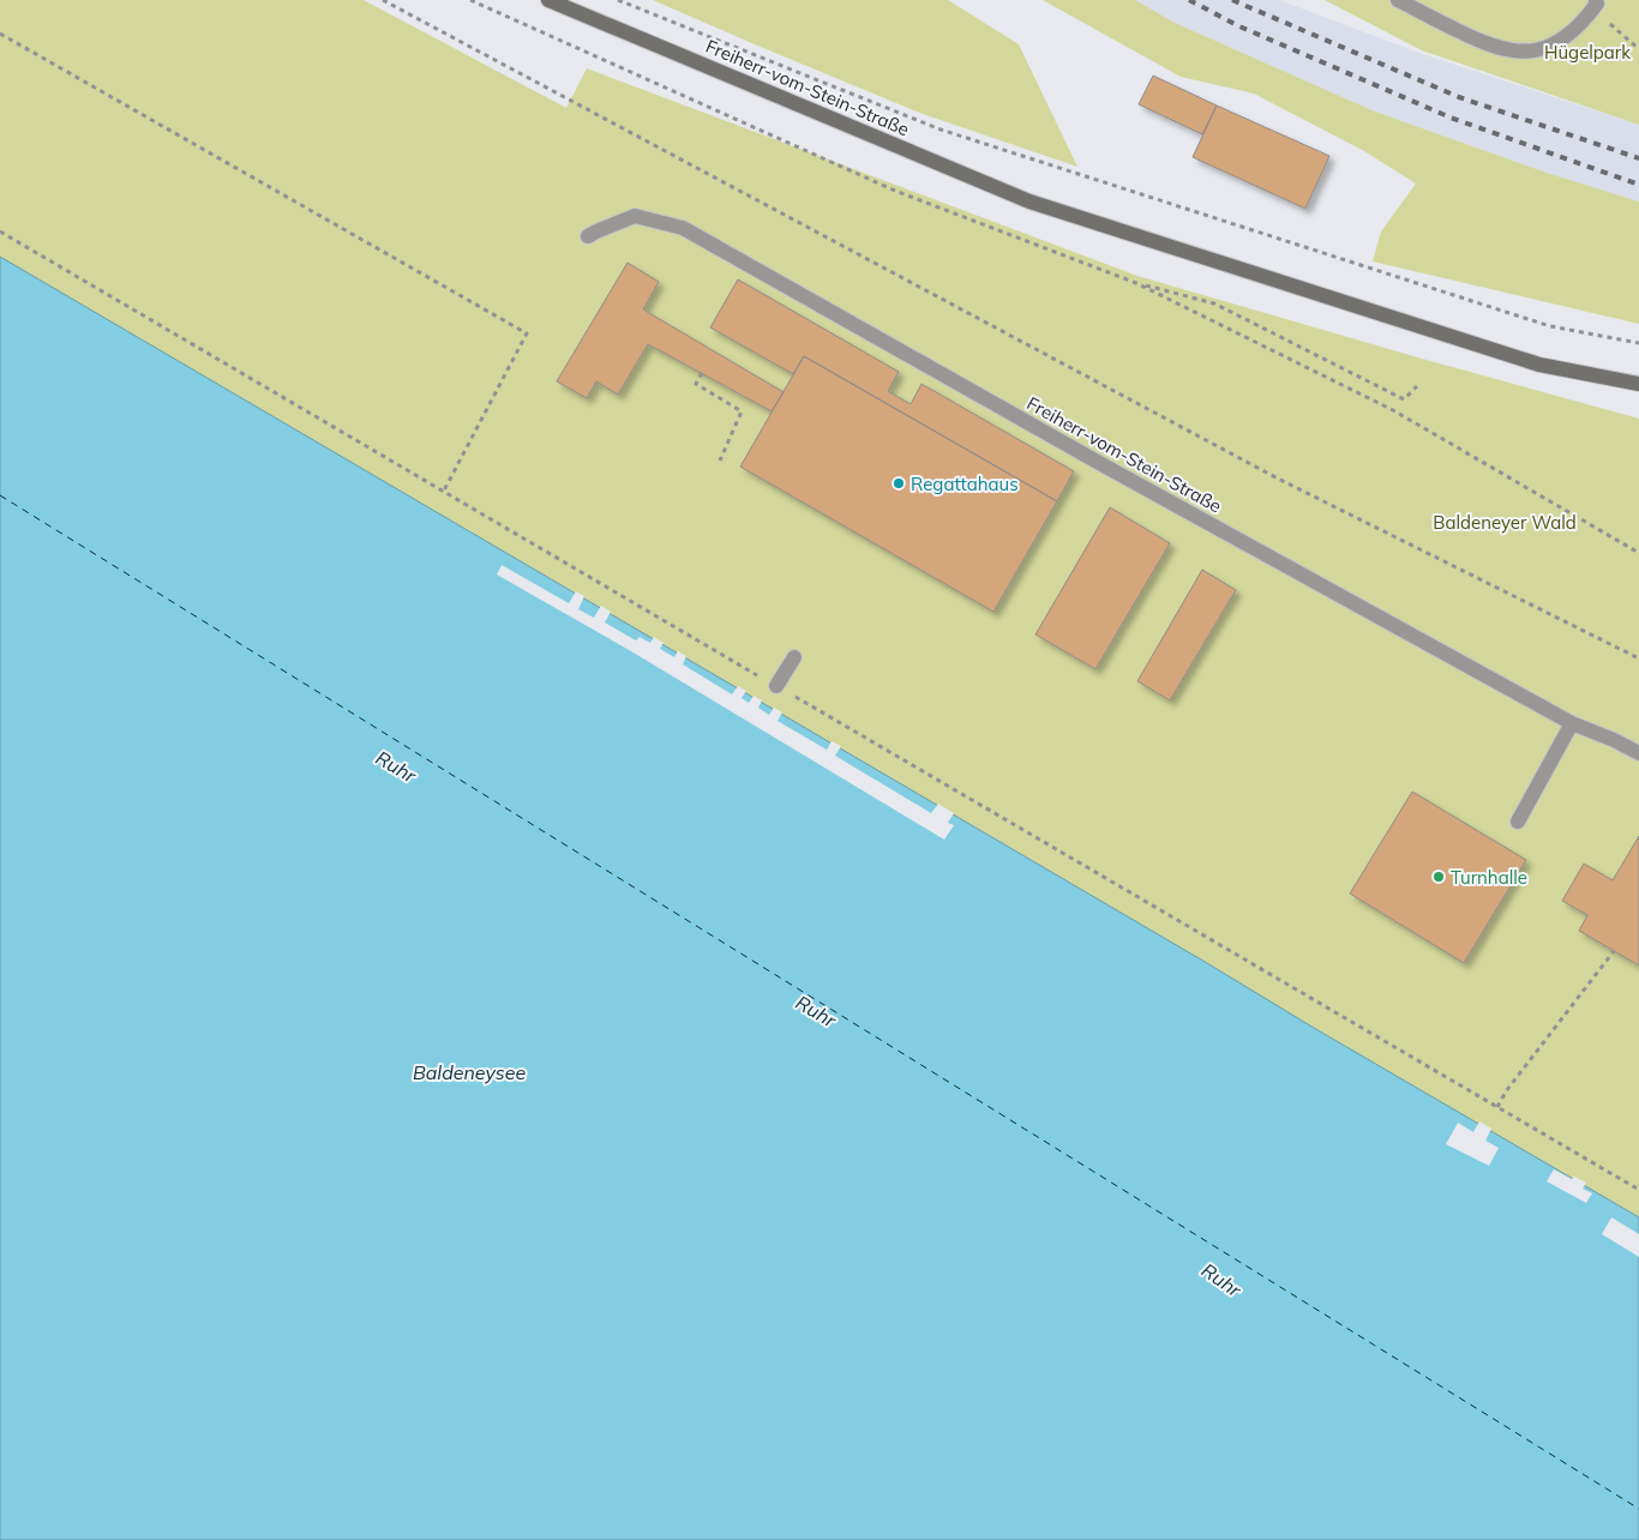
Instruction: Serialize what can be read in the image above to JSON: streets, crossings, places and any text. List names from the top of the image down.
{
  "streets": {
    "main road": ["Freiherr-vom-Stein-Straße"]
  },
  "water": ["Ruhr", "Baldeneysee"],
  "parks": ["Hügelpark", "Baldeneyer Wald"],
  "places": ["Regattahaus", "Turnhalle"]
}
